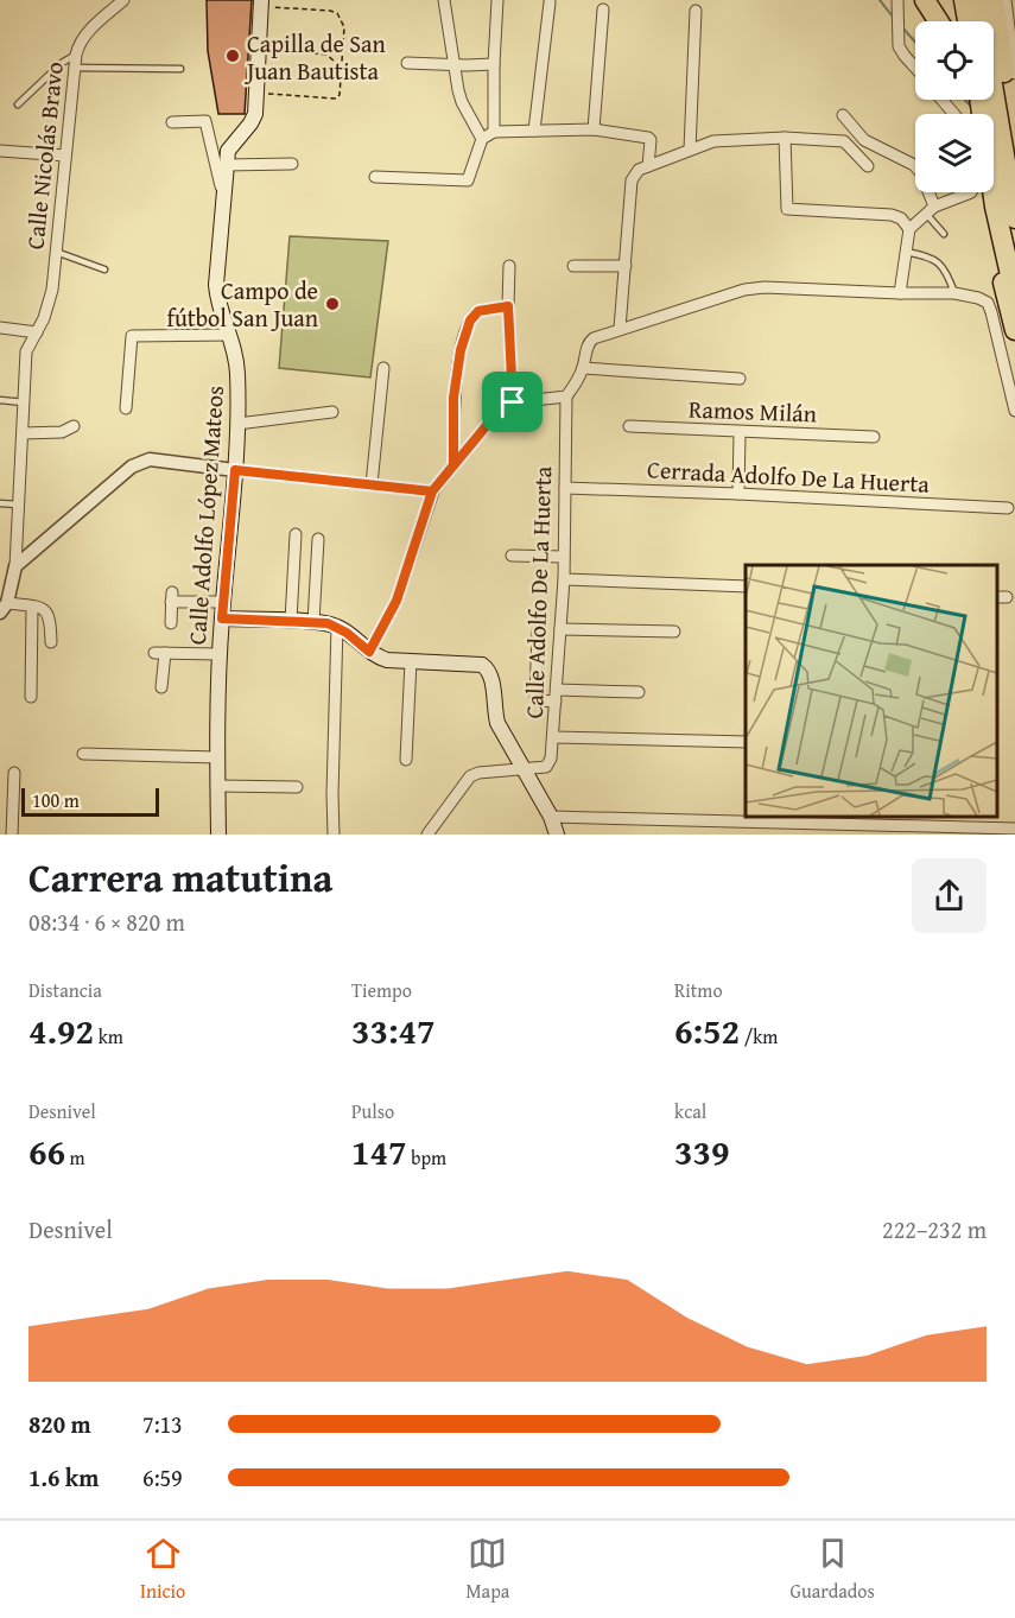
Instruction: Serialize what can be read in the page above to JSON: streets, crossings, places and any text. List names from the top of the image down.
{
  "streets": {
    "main road": ["Calle Adolfo López Mateos"],
    "street": [
      "Calle Nicolás Bravo",
      "Ramos Milán",
      "Cerrada Adolfo De La Huerta",
      "Calle Adolfo De La Huerta"
    ]
  },
  "crossings": [
    ["Cerrada Adolfo De La Huerta", "Calle Adolfo De La Huerta"]
  ],
  "places": ["Capilla de San Juan Bautista", "Campo de fútbol San Juan"],
  "scale_bar": "100 m",
  "page": {
    "scale": "100 m",
    "heading": ["Carrera matutina", "08:34 · 6 × 820 m"],
    "stats": [
      ["Distancia", "4.92 km"],
      ["Tiempo", "33:47"],
      ["Ritmo", "6:52 /km"],
      ["Desnivel", "66 m"],
      ["Pulso", "147 bpm"],
      ["kcal", "339"]
    ],
    "chart": ["Desnivel", "222–232 m"],
    "list": [
      {
        "name": "820 m",
        "note": "7:13"
      },
      {
        "name": "1.6 km",
        "note": "6:59"
      }
    ],
    "tabs": ["Inicio", "Mapa", "Guardados"]
  }
}
